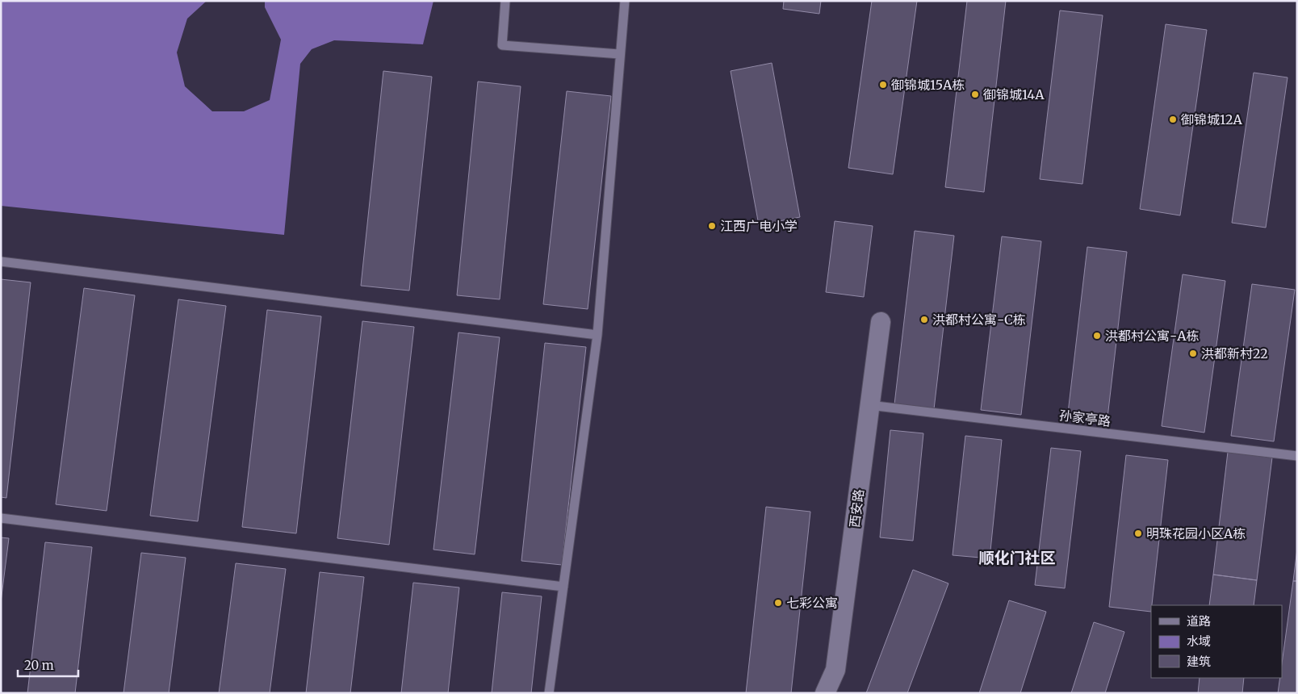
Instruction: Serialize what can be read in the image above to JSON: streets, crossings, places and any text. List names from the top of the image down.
{
  "streets": {
    "street": ["西安路"],
    "lane": ["孙家亭路"]
  },
  "crossings": [
    ["孙家亭路", "西安路"]
  ],
  "districts": ["顺化门社区"],
  "places": [
    "御锦城15A栋",
    "御锦城14A",
    "御锦城12A",
    "江西广电小学",
    "洪都村公寓-C栋",
    "洪都村公寓-A栋",
    "洪都新村22",
    "明珠花园小区A栋",
    "七彩公寓"
  ],
  "legend": ["道路", "水域", "建筑"],
  "scale_bar": "20 m"
}
